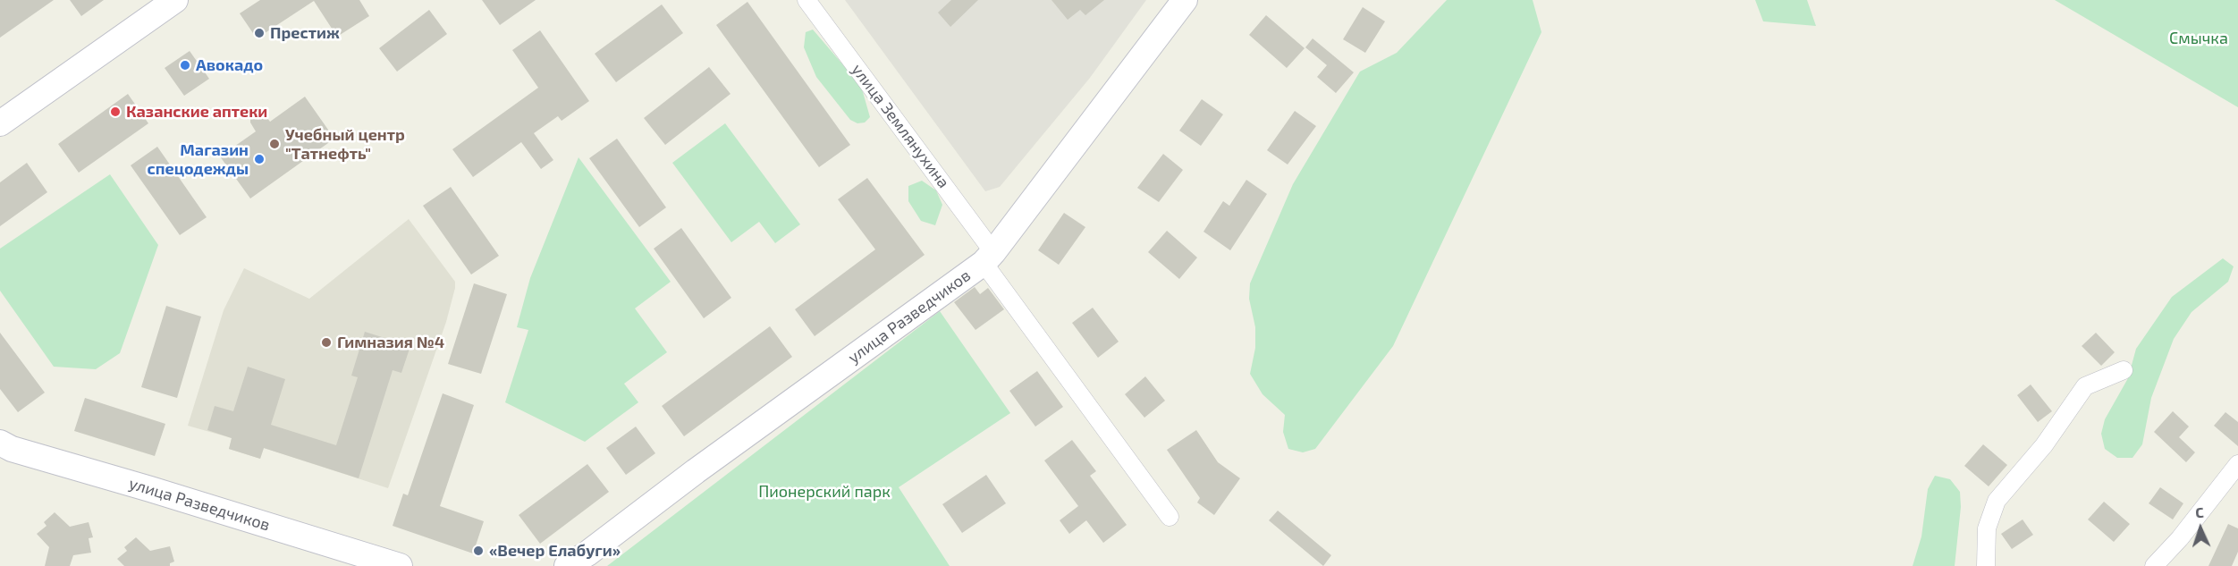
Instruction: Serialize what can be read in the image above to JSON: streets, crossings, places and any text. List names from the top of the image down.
{
  "streets": {
    "street": ["улица Землянухина", "улица Разведчиков"]
  },
  "crossings": [
    ["улица Землянухина", "улица Разведчиков"]
  ],
  "parks": ["Смычка", "Пионерский парк"],
  "places": [
    "Престиж",
    "Авокадо",
    "Казанские аптеки",
    "Учебный центр \"Татнефть\"",
    "Магазин спецодежды",
    "Гимназия №4",
    "«Вечер Елабуги»"
  ],
  "north": "top"
}
